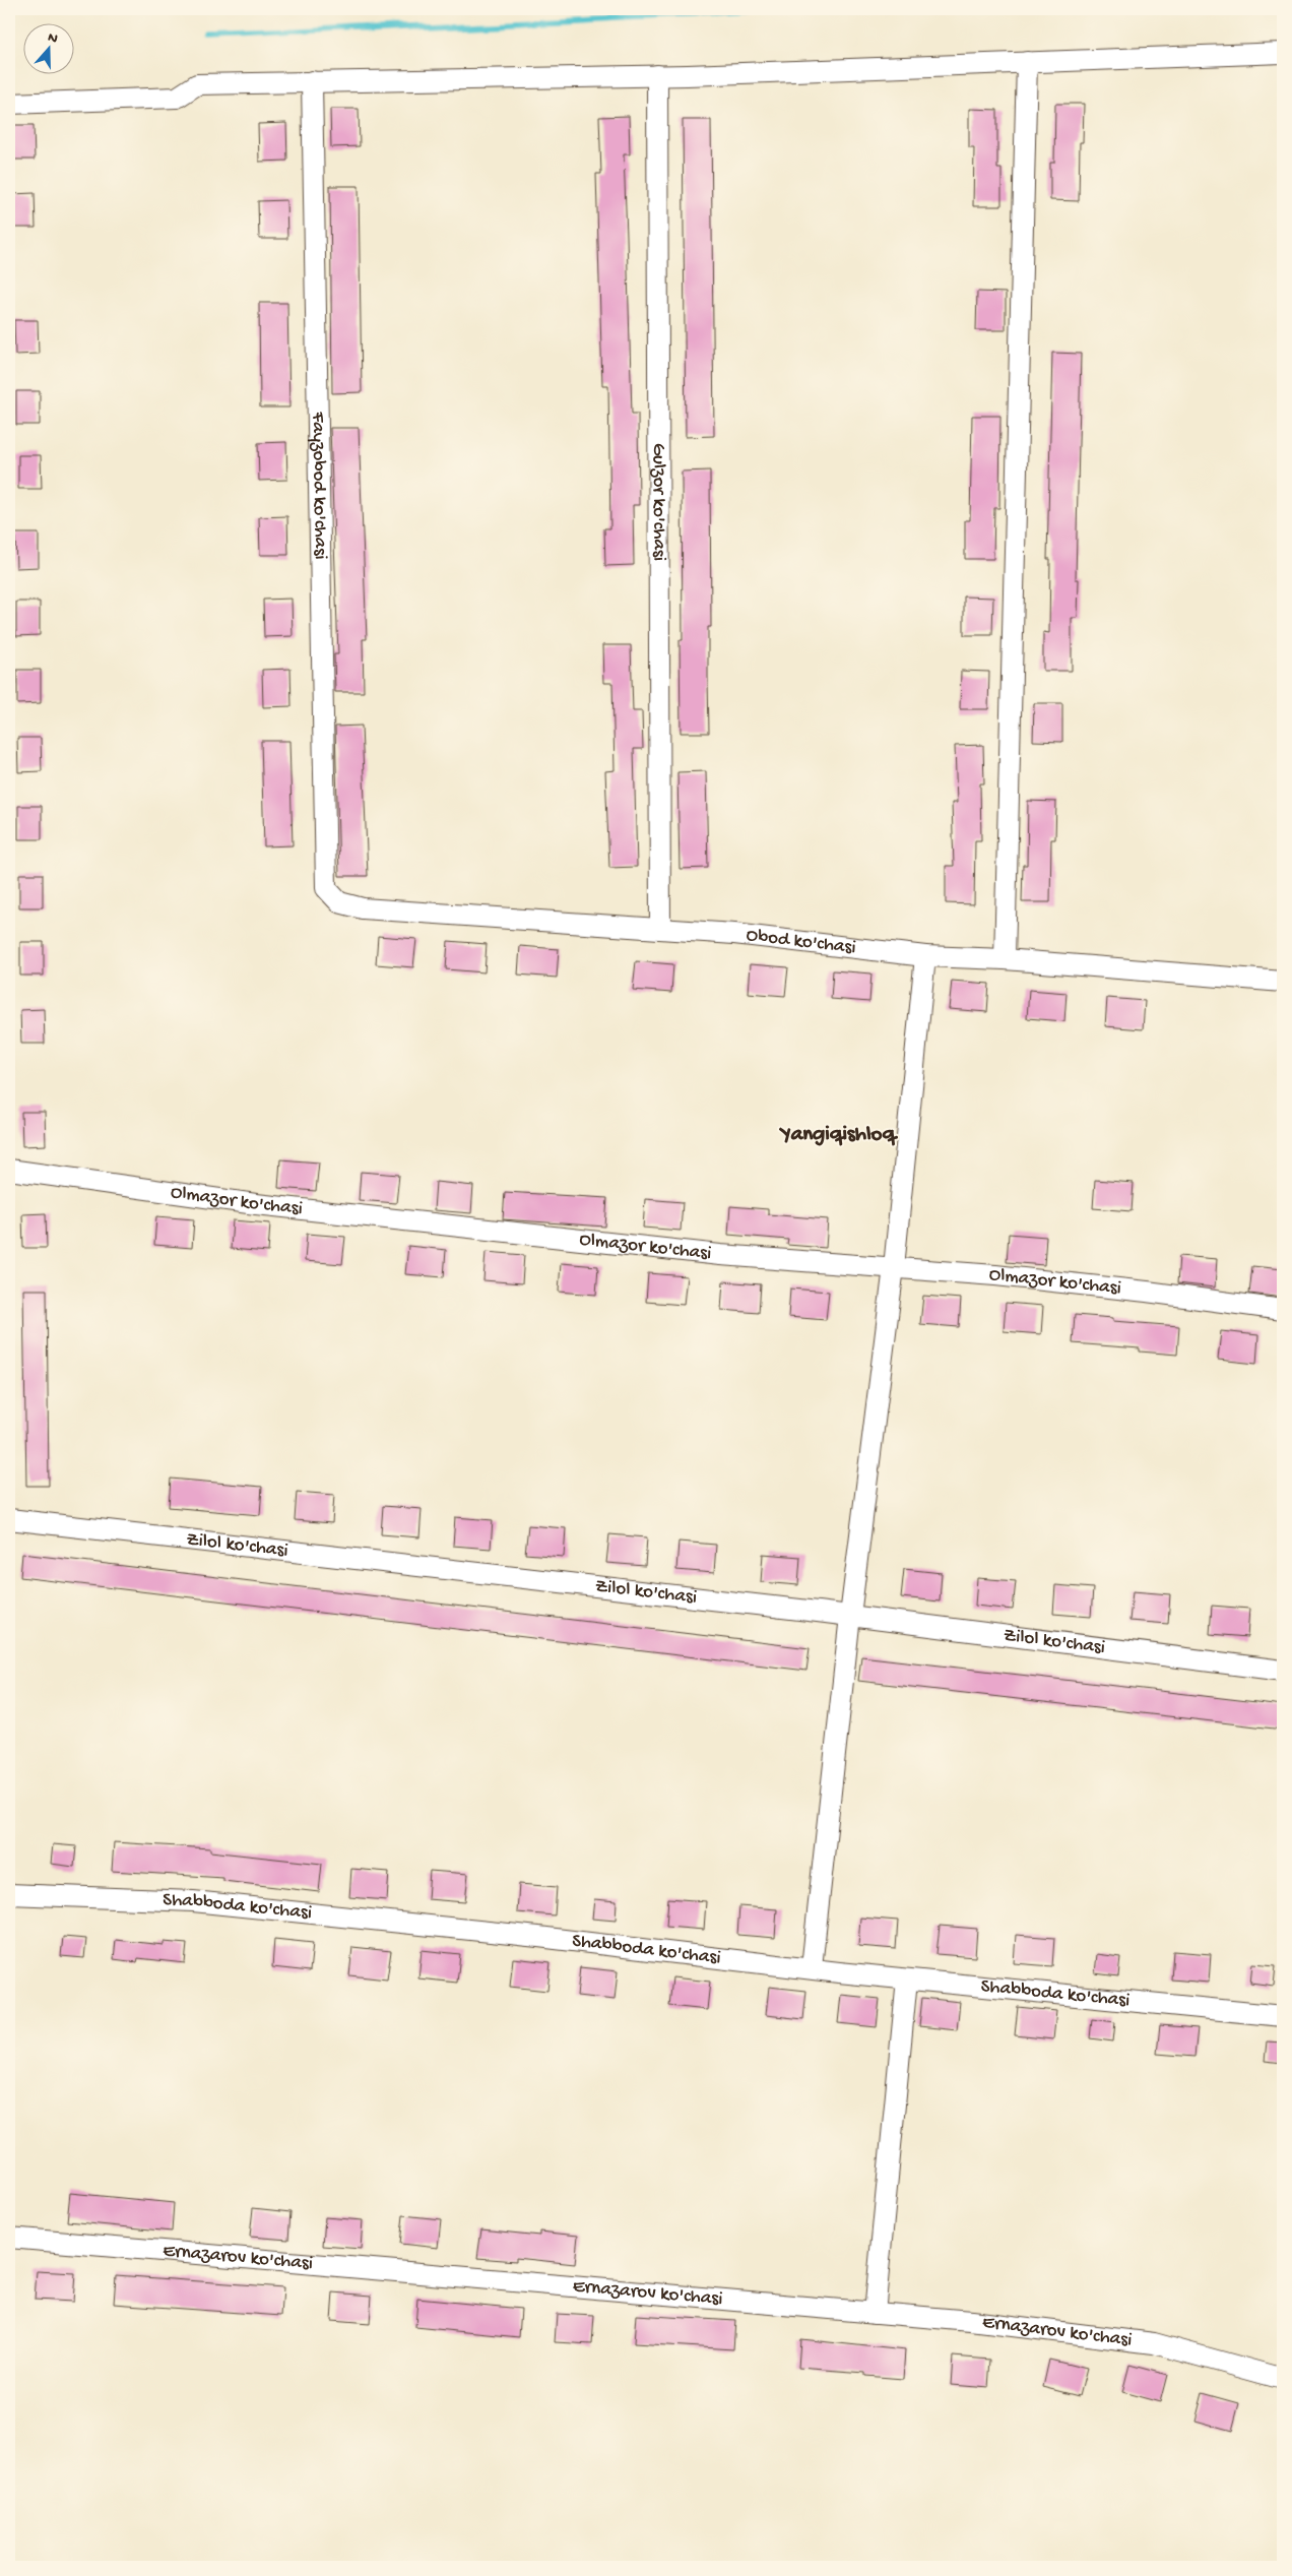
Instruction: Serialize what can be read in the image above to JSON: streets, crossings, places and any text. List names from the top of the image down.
{
  "streets": {
    "street": [
      "Fayzobod ko'chasi",
      "Gulzor ko'chasi",
      "Obod ko'chasi",
      "Olmazor ko'chasi",
      "Zilol ko'chasi",
      "Shabboda ko'chasi",
      "Ernazarov ko'chasi"
    ]
  },
  "crossings": [
    ["Fayzobod ko'chasi", "Obod ko'chasi"],
    ["Gulzor ko'chasi", "Obod ko'chasi"]
  ],
  "districts": ["Yangiqishloq"],
  "north": "top"
}
